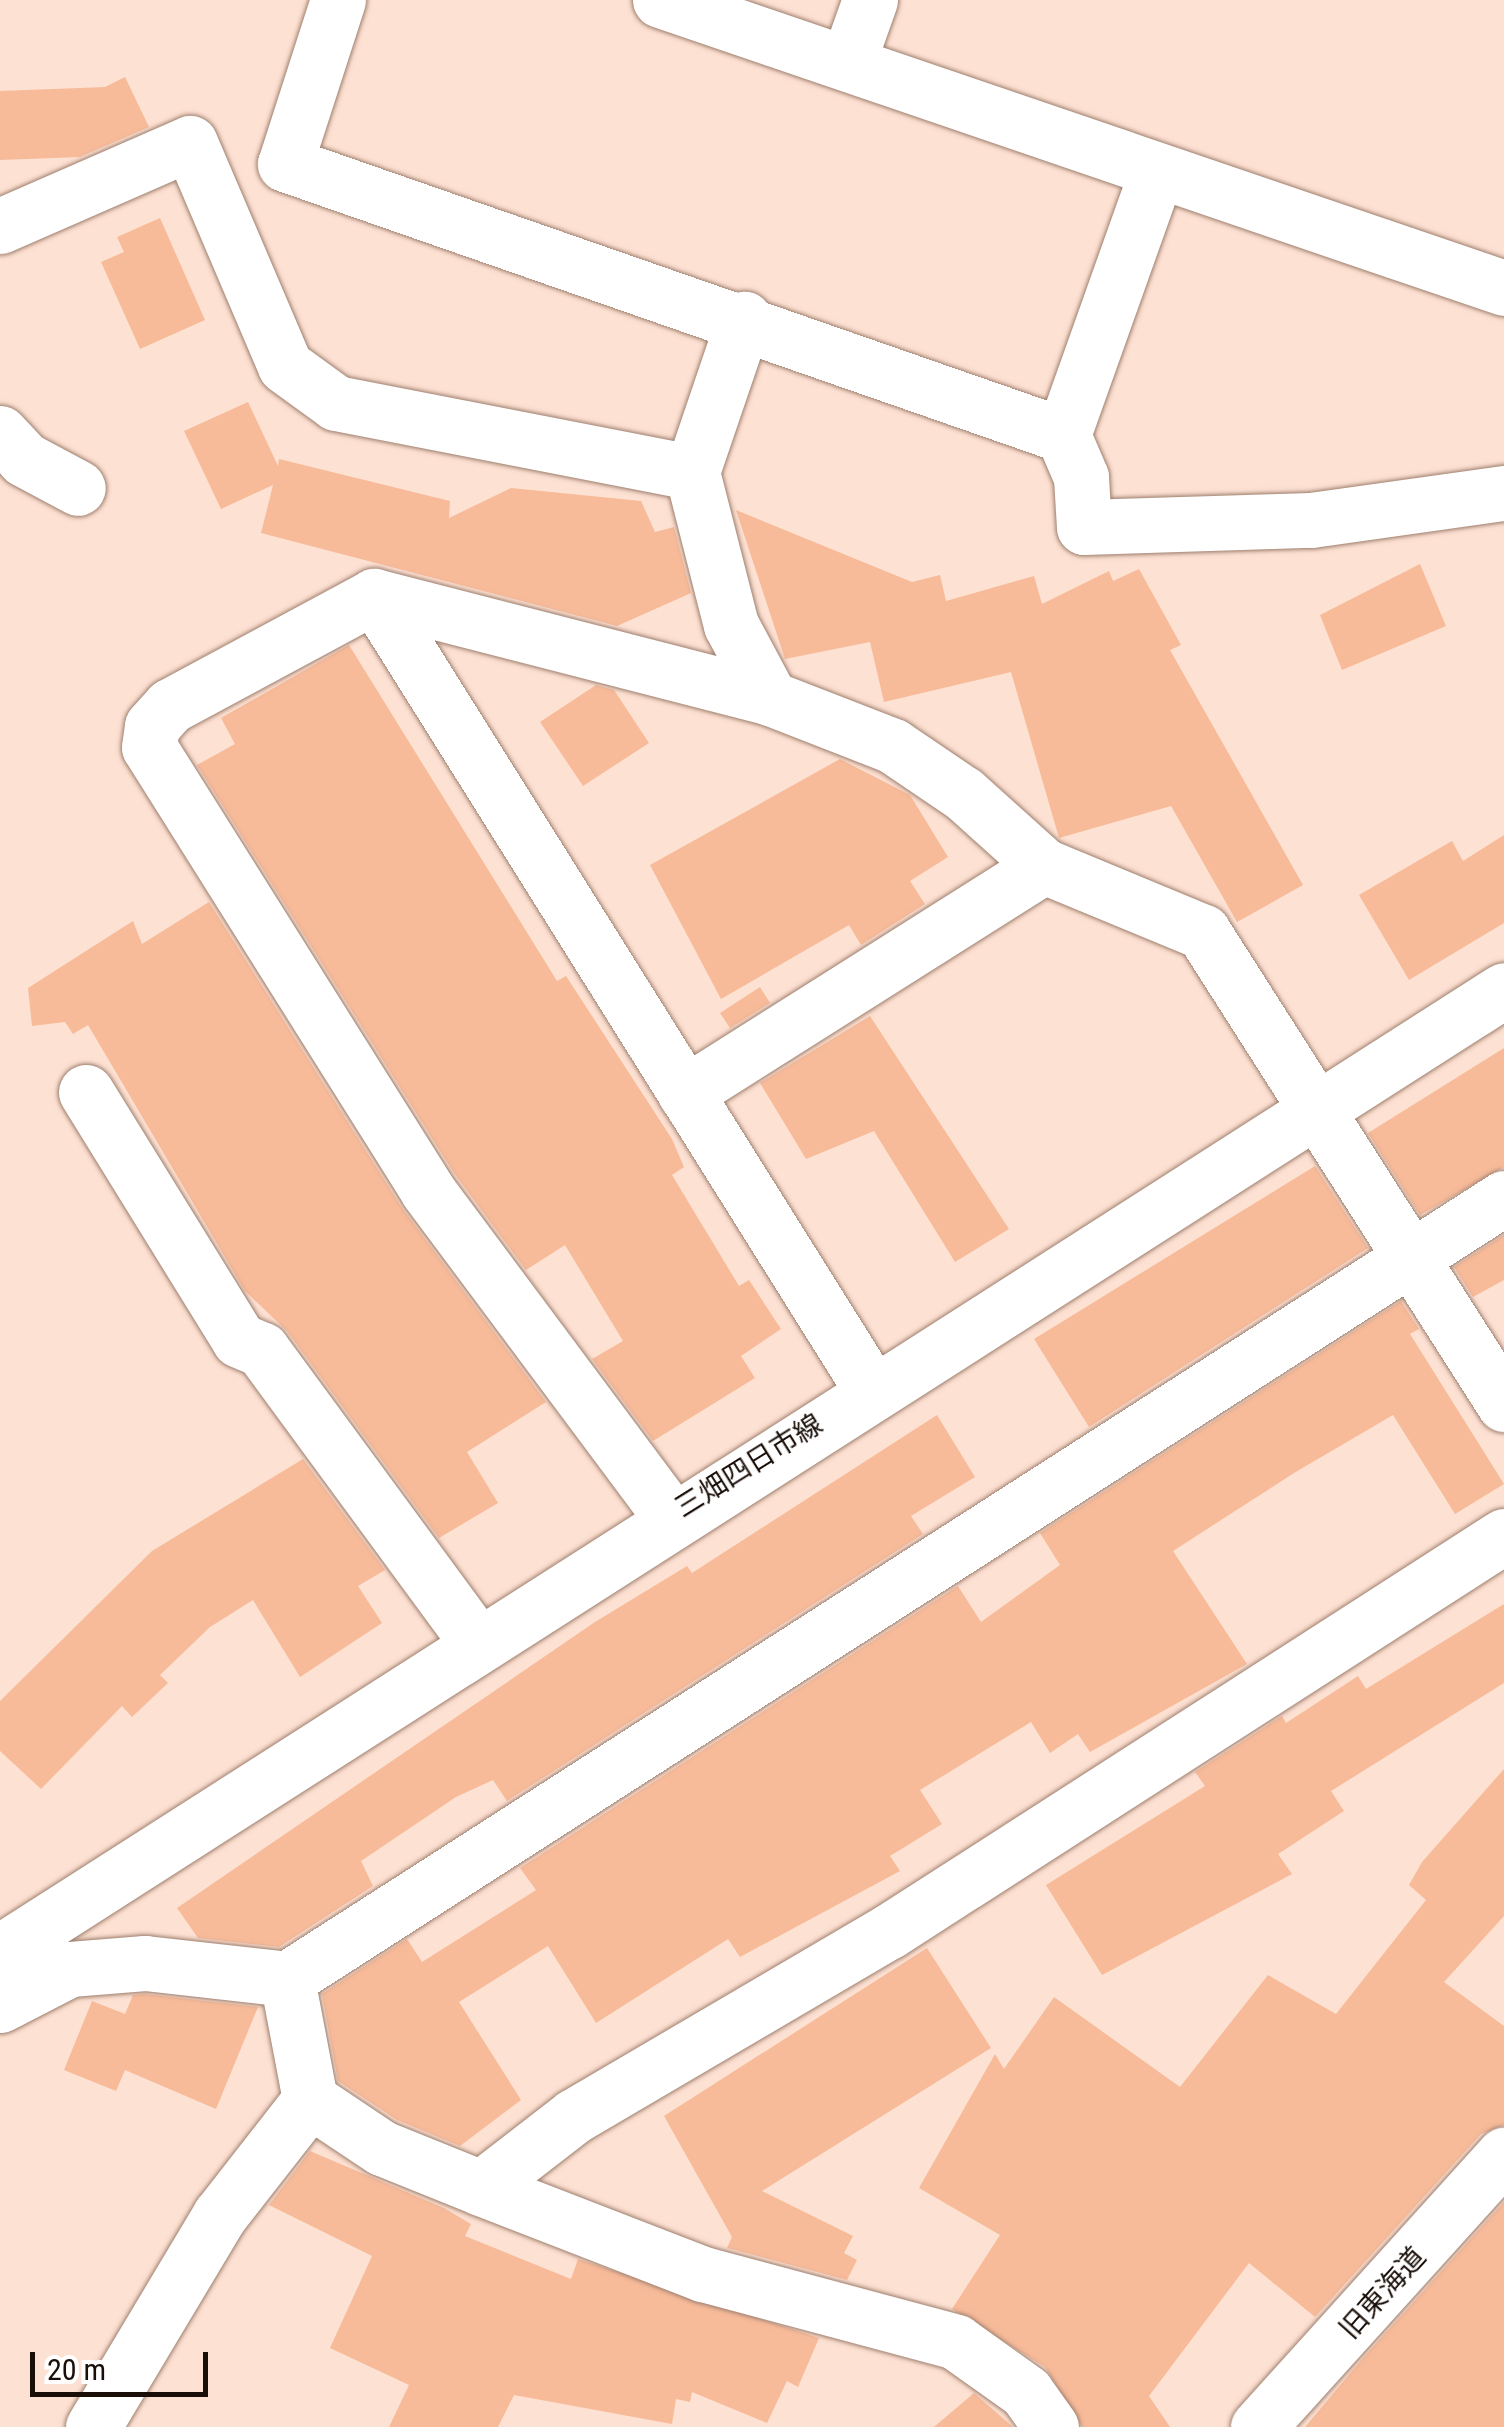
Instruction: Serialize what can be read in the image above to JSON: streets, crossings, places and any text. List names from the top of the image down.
{
  "streets": {
    "street": ["三畑四日市線", "旧東海道"]
  },
  "scale_bar": "20 m"
}
